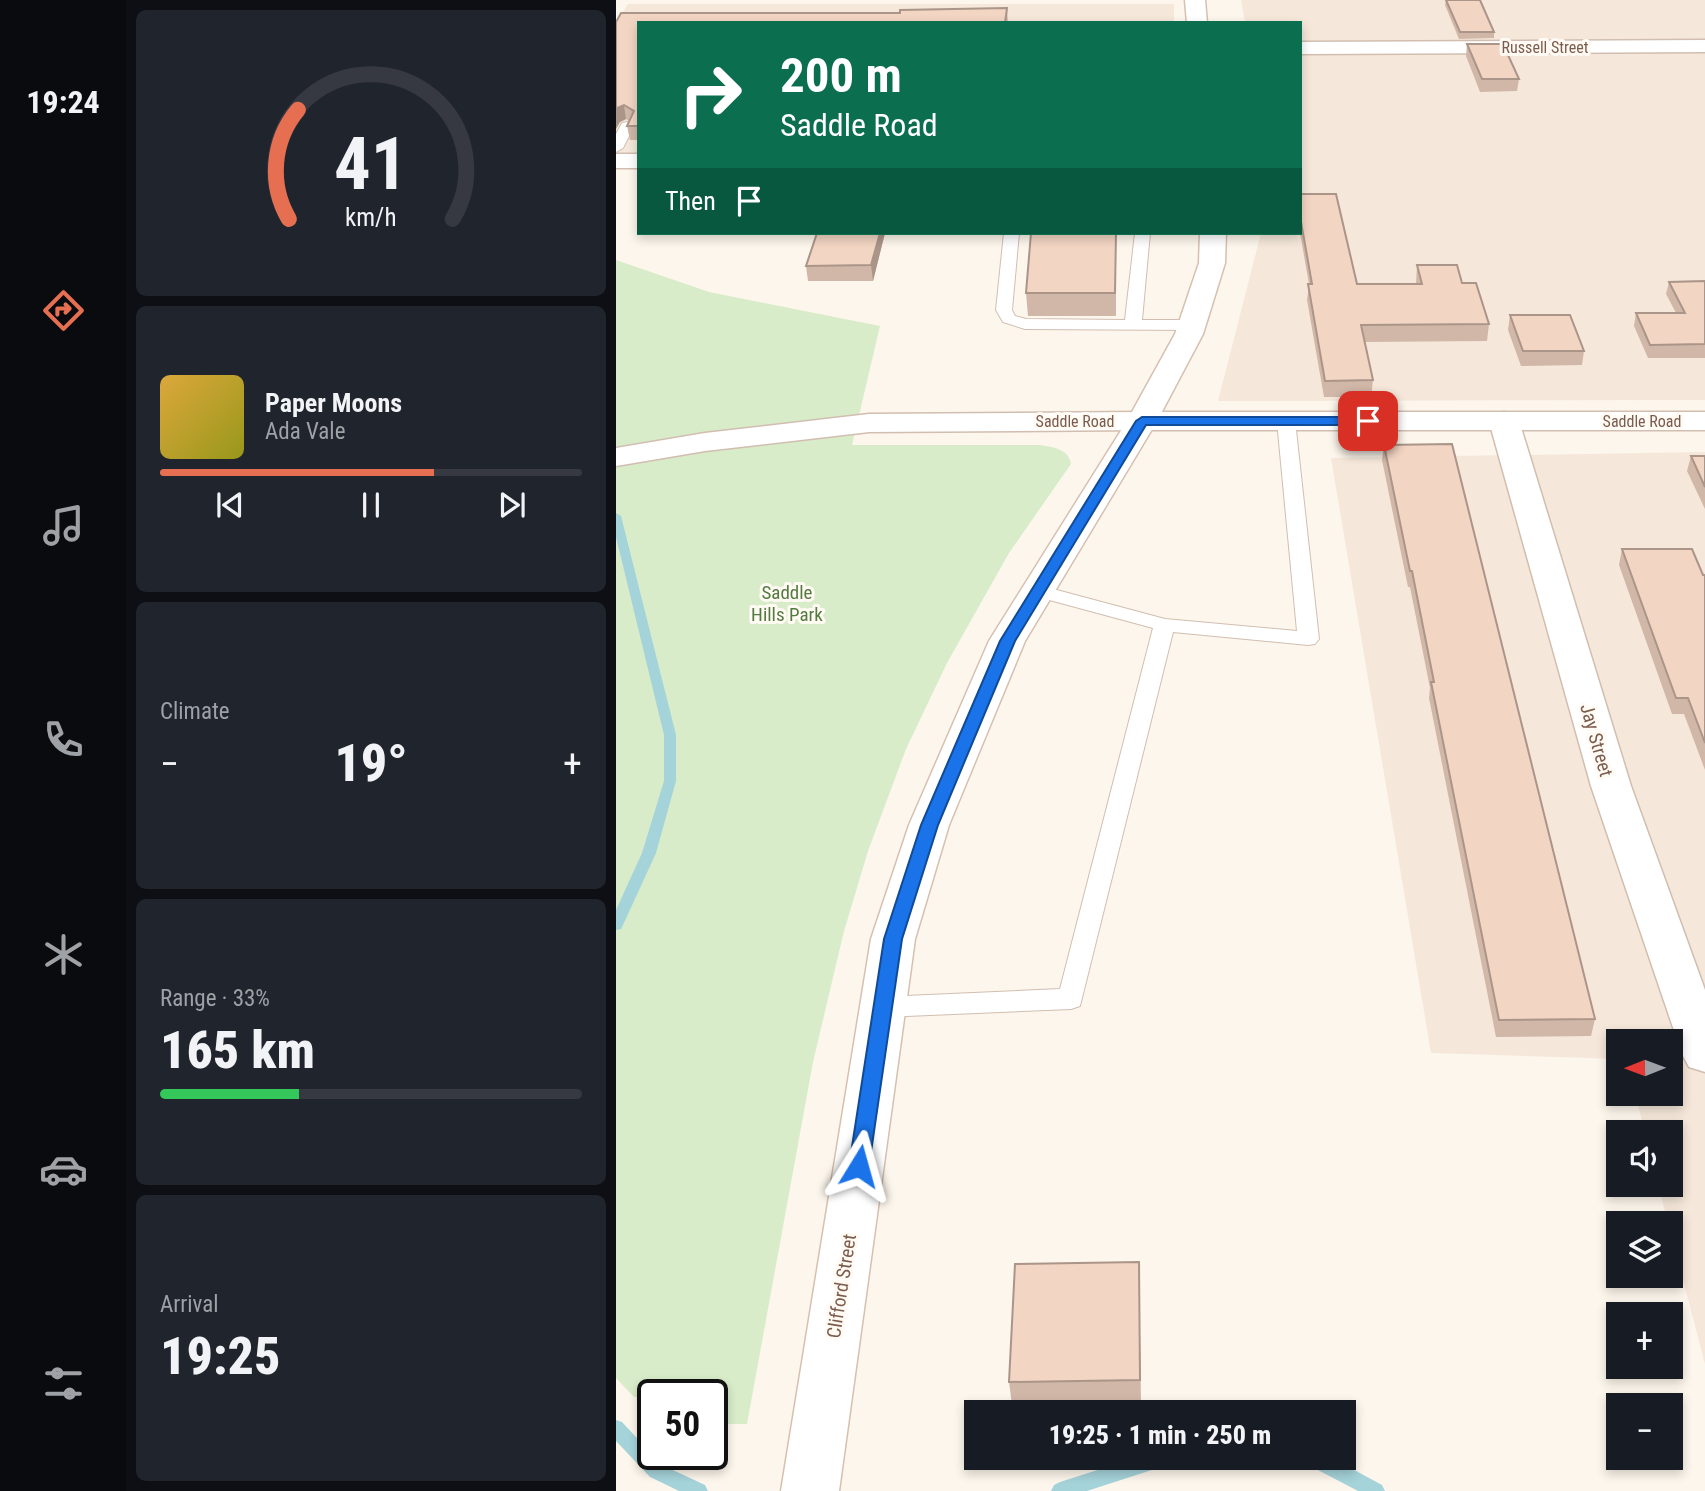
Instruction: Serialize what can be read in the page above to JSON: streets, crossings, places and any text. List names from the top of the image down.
{
  "streets": {
    "street": [
      "Russell Street",
      "Saddle Road",
      "Jay Street",
      "Clifford Street"
    ]
  },
  "crossings": [
    ["Saddle Road", "Jay Street"],
    ["Saddle Road", "Clifford Street"]
  ],
  "parks": ["Saddle Hills Park"],
  "north": "left",
  "page": {
    "tabs": "19:24",
    "turn": ["200 m", "Saddle Road"],
    "then": "Then",
    "song": ["Paper Moons", "Ada Vale"],
    "tile": [
      "Climate",
      ["Range · 33%", "165 km"],
      ["Arrival", "19:25"]
    ],
    "heat": ["−", "19°", "+"],
    "map_buttons": ["+", "−"],
    "limit": "50",
    "trip": "19:25 · 1 min · 250 m",
    "gauge": ["41", "km/h"]
  }
}
